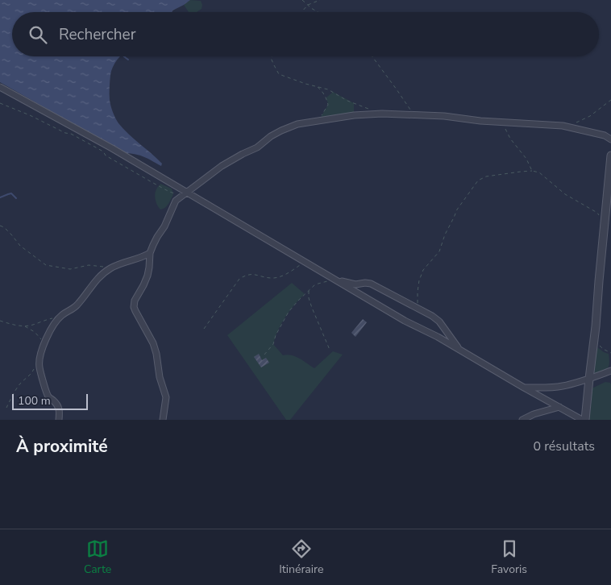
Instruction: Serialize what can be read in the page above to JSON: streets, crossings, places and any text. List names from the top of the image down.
{
  "scale_bar": "100 m",
  "page": {
    "search": "Rechercher",
    "scale": "100 m",
    "heading": ["À proximité", "0 résultats"],
    "nav": ["Carte", "Itinéraire", "Favoris"]
  }
}
